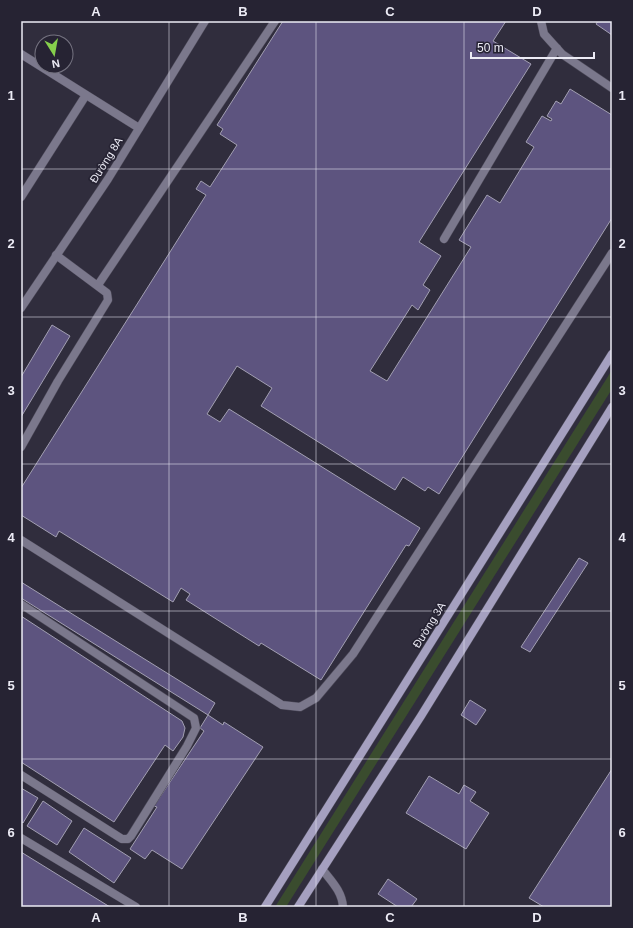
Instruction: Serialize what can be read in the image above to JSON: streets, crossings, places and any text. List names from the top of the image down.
{
  "streets": {
    "street": ["Đường 8A", "Đường 3A"]
  },
  "scale_bar": "50 m",
  "north": "bottom",
  "grid": {
    "columns": [
      "A",
      "B",
      "C",
      "D"
    ],
    "rows": [
      "1",
      "2",
      "3",
      "4",
      "5",
      "6"
    ]
  }
}
